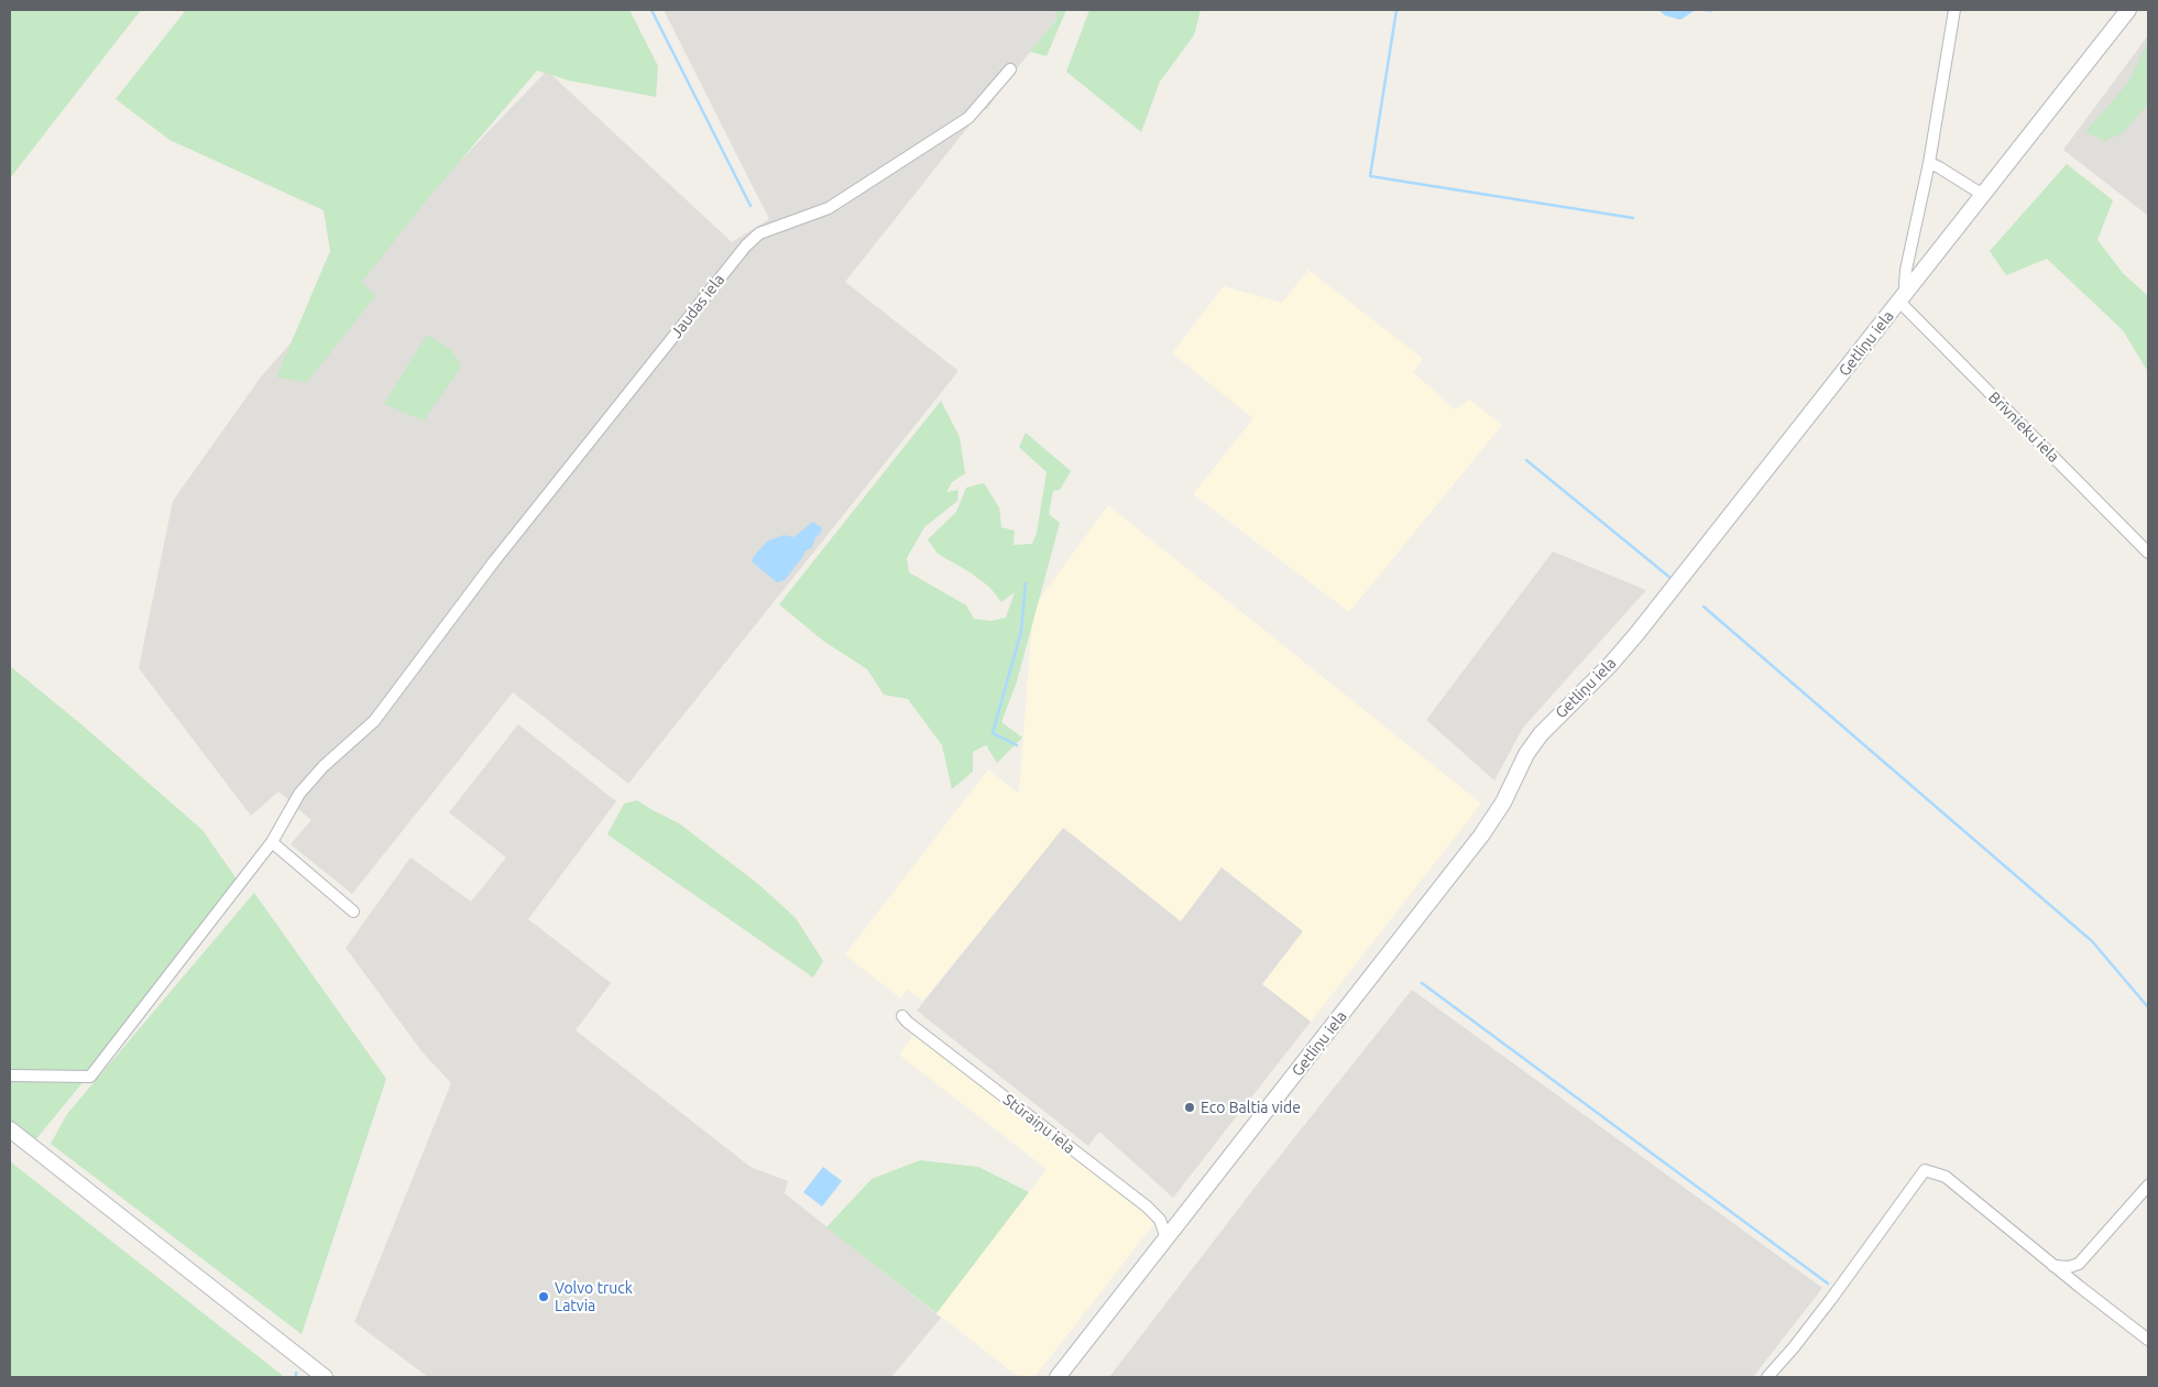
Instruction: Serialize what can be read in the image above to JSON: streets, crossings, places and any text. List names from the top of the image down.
{
  "streets": {
    "street": [
      "Jaudas iela",
      "Getliņu iela",
      "Brīvnieku iela",
      "Stūraiņu iela"
    ]
  },
  "crossings": [
    ["Getliņu iela", "Brīvnieku iela"],
    ["Getliņu iela", "Stūraiņu iela"]
  ],
  "places": ["Eco Baltia vide", "Volvo truck Latvia"]
}
